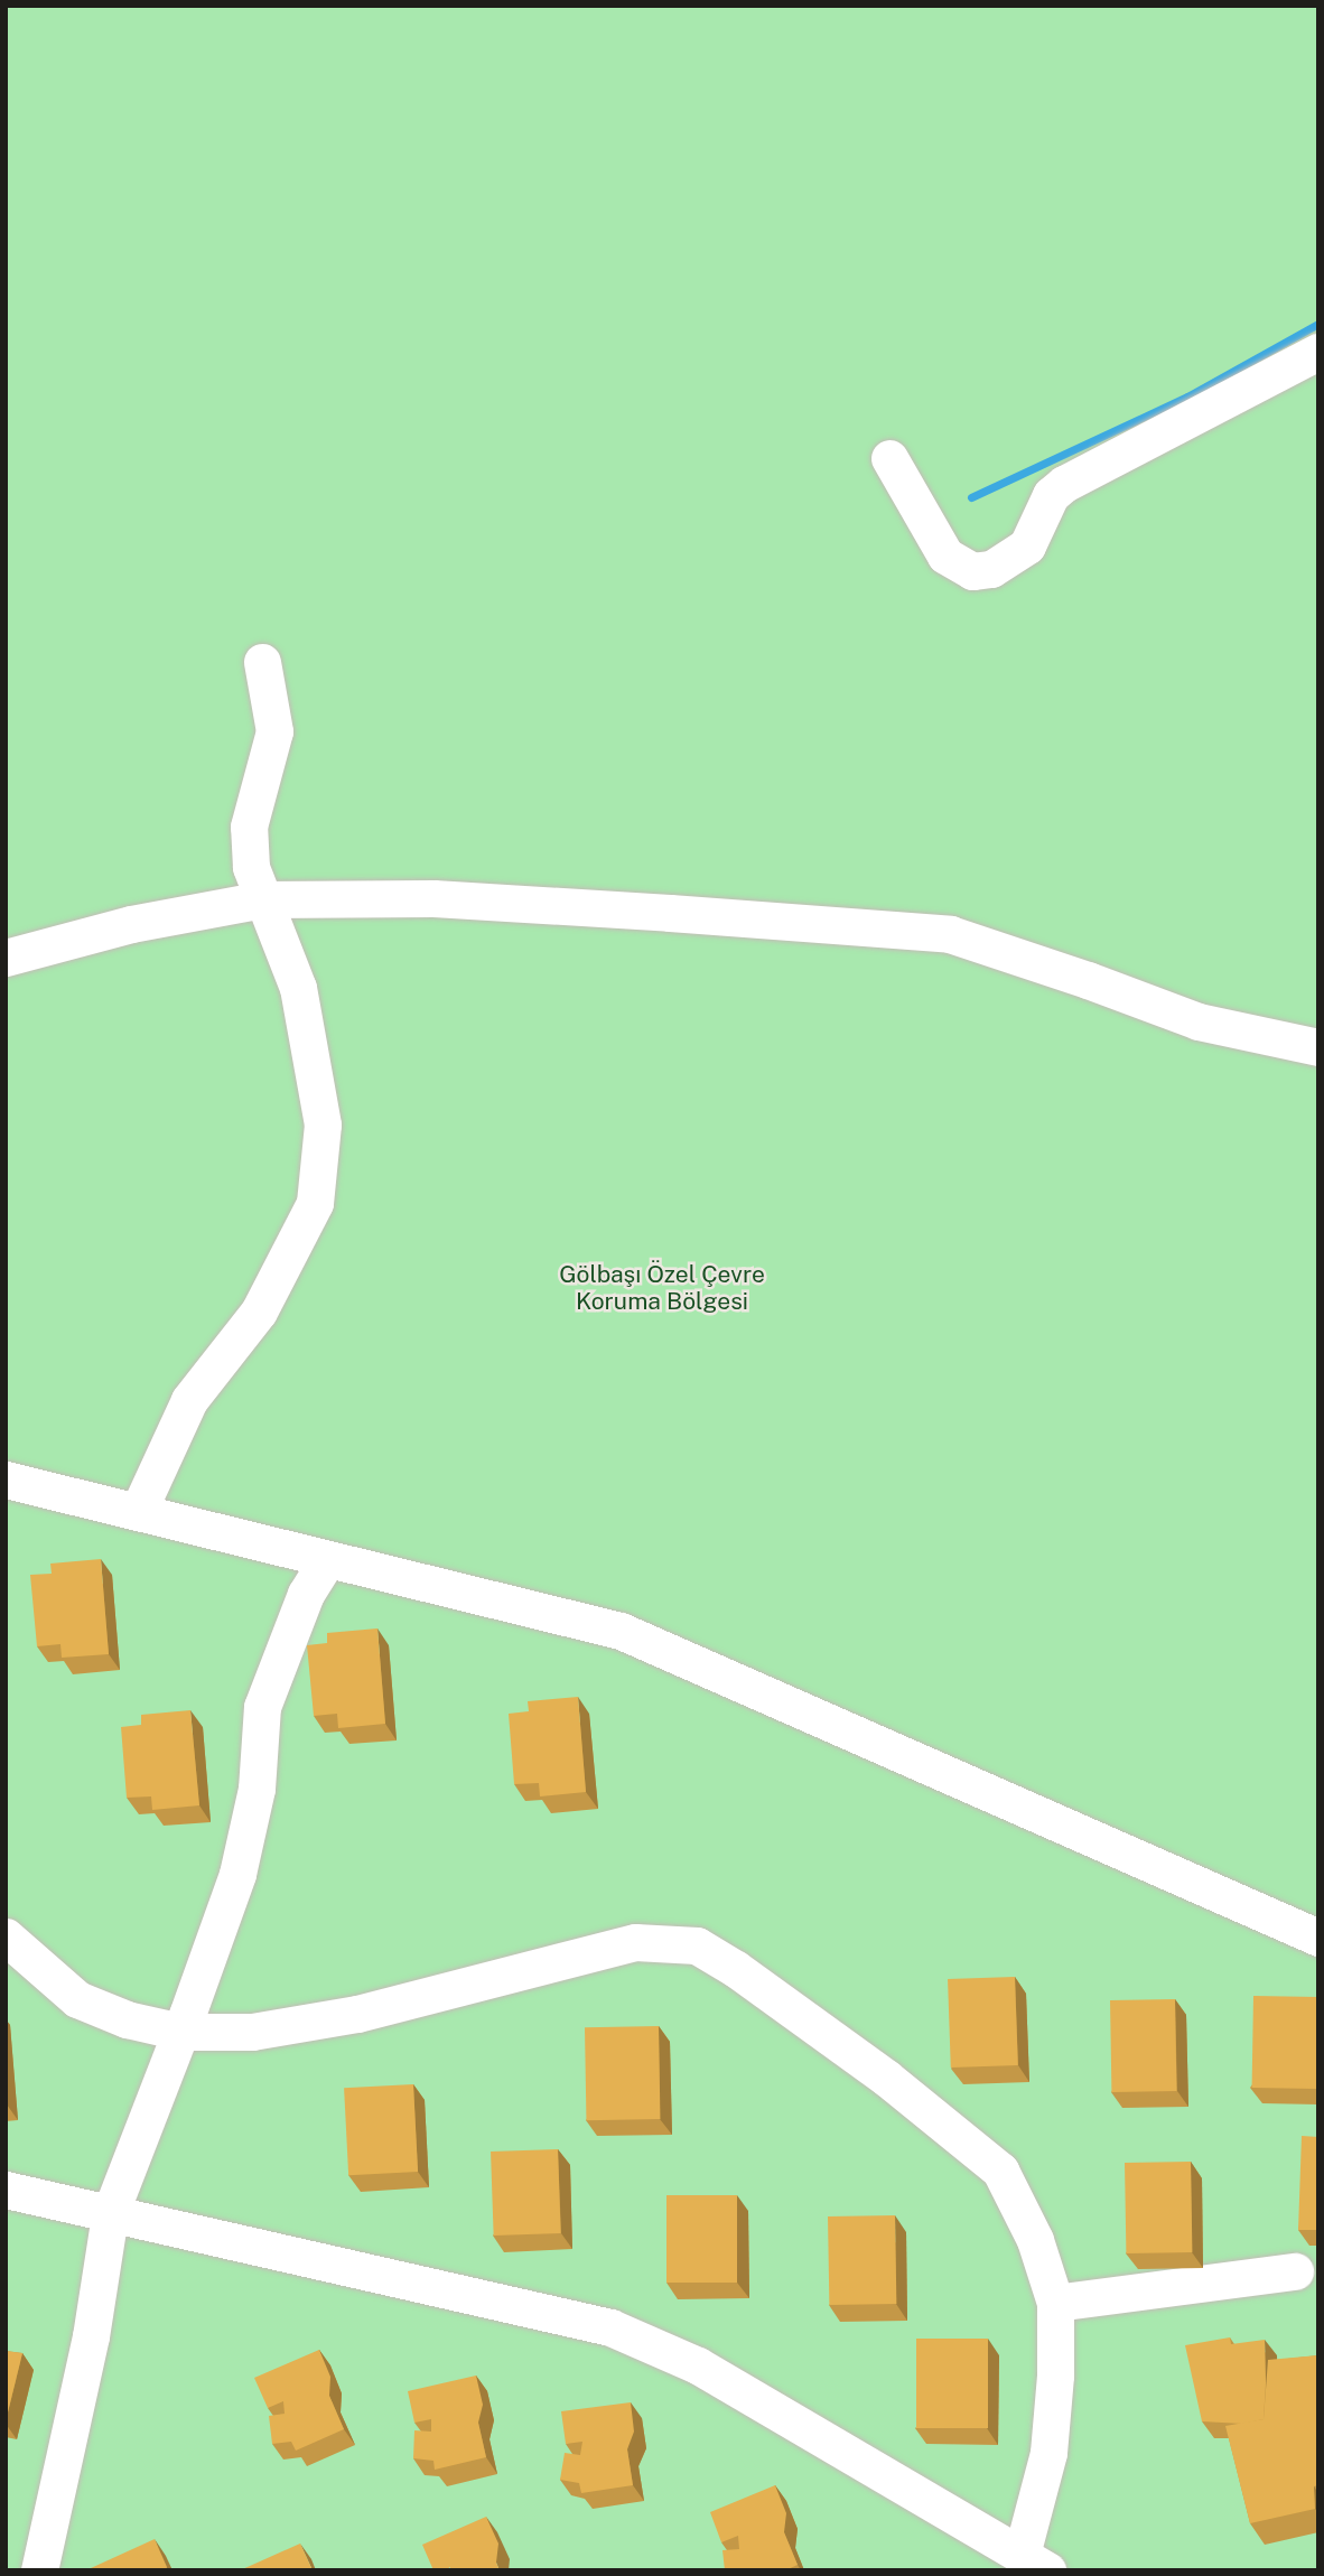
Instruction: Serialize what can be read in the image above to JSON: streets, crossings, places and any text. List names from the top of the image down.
{
  "parks": ["Gölbaşı Özel Çevre Koruma Bölgesi"]
}
